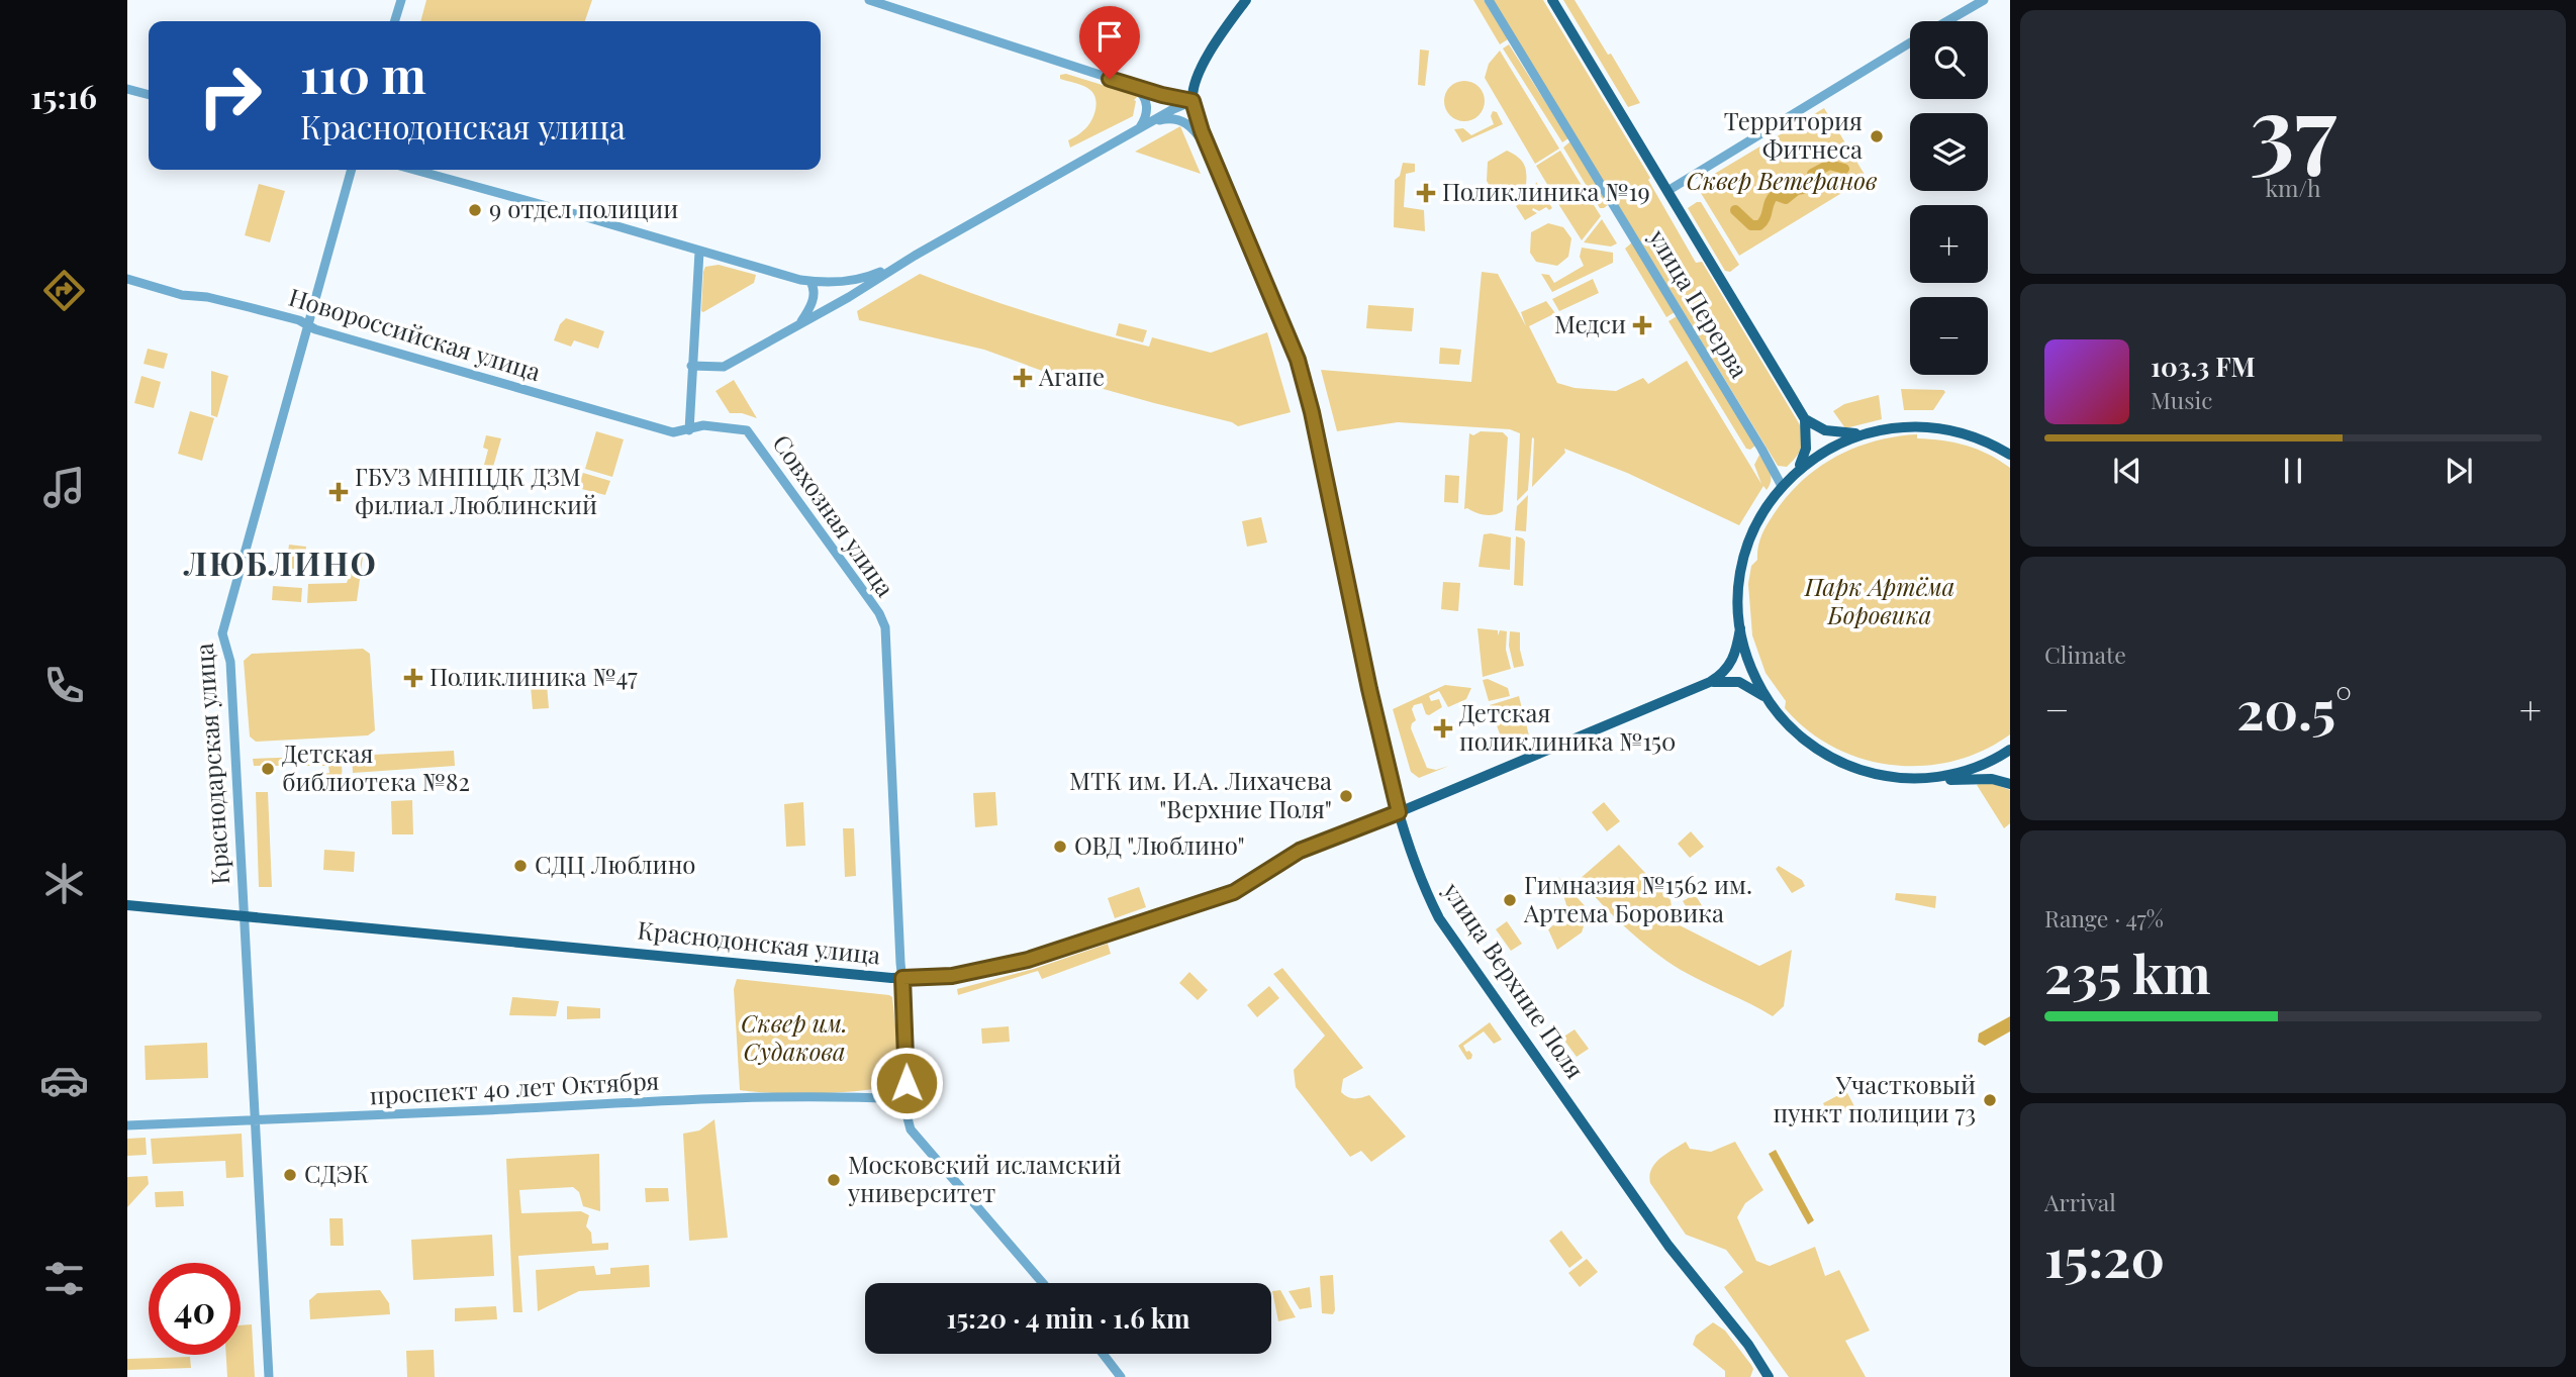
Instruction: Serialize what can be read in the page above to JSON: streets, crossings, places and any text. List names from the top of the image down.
{
  "streets": {
    "main road": ["улица Перерва", "Краснодонская улица", "улица Верхние Поля"],
    "street": [
      "Новороссийская улица",
      "Совхозная улица",
      "Краснодарская улица",
      "проспект 40 лет Октября"
    ]
  },
  "crossings": [
    ["Новороссийская улица", "Совхозная улица"],
    ["Новороссийская улица", "Краснодарская улица"],
    ["Совхозная улица", "Краснодонская улица"],
    ["Совхозная улица", "проспект 40 лет Октября"],
    ["Краснодарская улица", "Краснодонская улица"],
    ["Краснодарская улица", "проспект 40 лет Октября"],
    ["Краснодонская улица", "улица Верхние Поля"]
  ],
  "districts": ["ЛЮБЛИНО"],
  "parks": ["Сквер Ветеранов", "Парк Артёма Боровика", "Сквер им. Судакова"],
  "places": {
    "other": [
      "Территория Фитнеса",
      "9 отдел полиции",
      "Детская библиотека №82",
      "МТК им. И.А. Лихачева \"Верхние Поля\"",
      "ОВД \"Люблино\"",
      "СДЦ Люблино",
      "Гимназия №1562 им. Артема Боровика",
      "Участковый пункт полиции 73",
      "СДЭК",
      "Московский исламский университет"
    ],
    "health": [
      "Поликлиника №19",
      "Медси",
      "Агапе",
      "ГБУЗ МНПЦДК ДЗМ филиал Люблинский",
      "Поликлиника №47",
      "Детская поликлиника №150"
    ]
  },
  "page": {
    "tabs": "15:16",
    "tile": [
      ["37", "km/h"],
      "Climate",
      ["Range · 47%", "235 km"],
      ["Arrival", "15:20"]
    ],
    "map_buttons": ["+", "−"],
    "turn": ["110 m", "Краснодонская улица"],
    "song": ["103.3 FM", "Music"],
    "heat": ["−", "20.5°", "+"],
    "limit": "40",
    "trip": "15:20 · 4 min · 1.6 km"
  }
}
